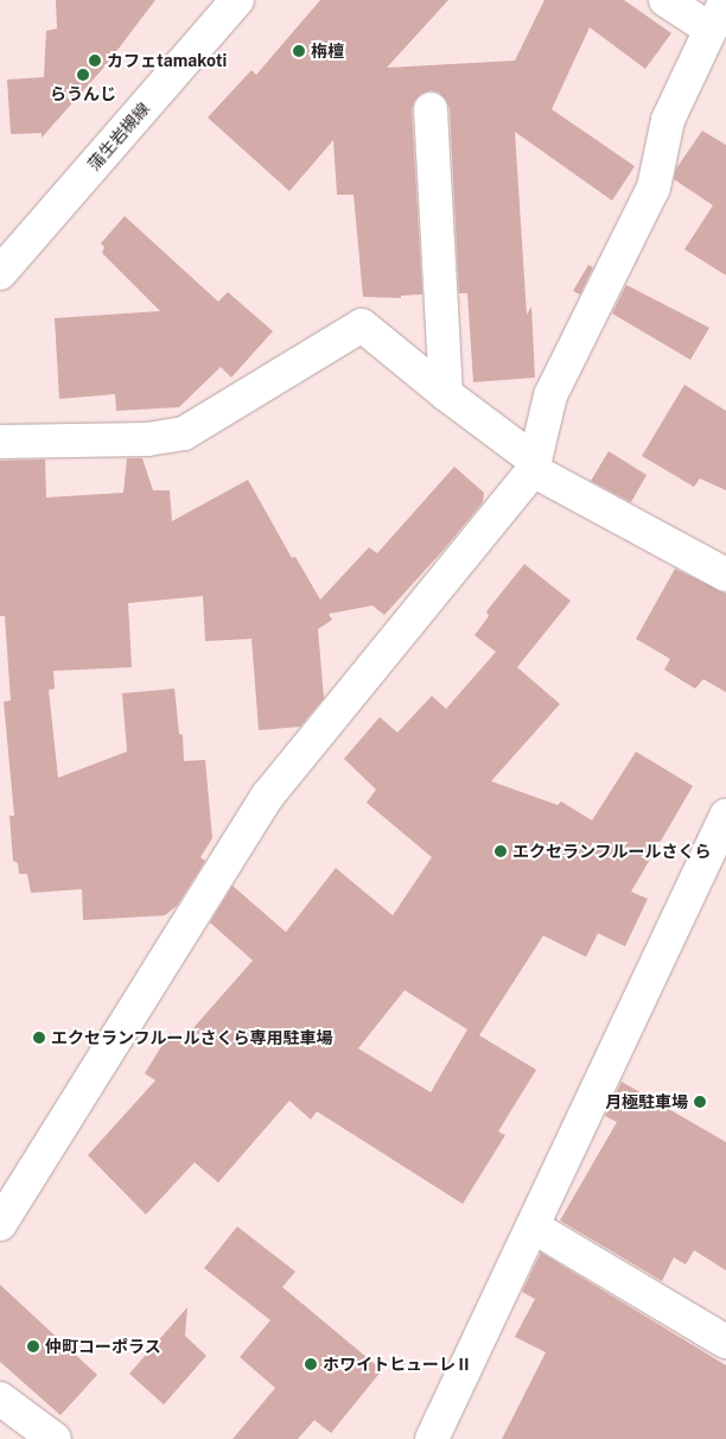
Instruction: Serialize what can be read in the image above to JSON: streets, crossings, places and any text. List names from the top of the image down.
{
  "streets": {
    "street": ["蒲生岩槻線"]
  },
  "places": [
    "栴檀",
    "カフェtamakoti",
    "らうんじ",
    "エクセランフルールさくら",
    "エクセランフルールさくら専用駐車場",
    "月極駐車場",
    "仲町コーポラス",
    "ホワイトヒューレⅡ"
  ]
}
